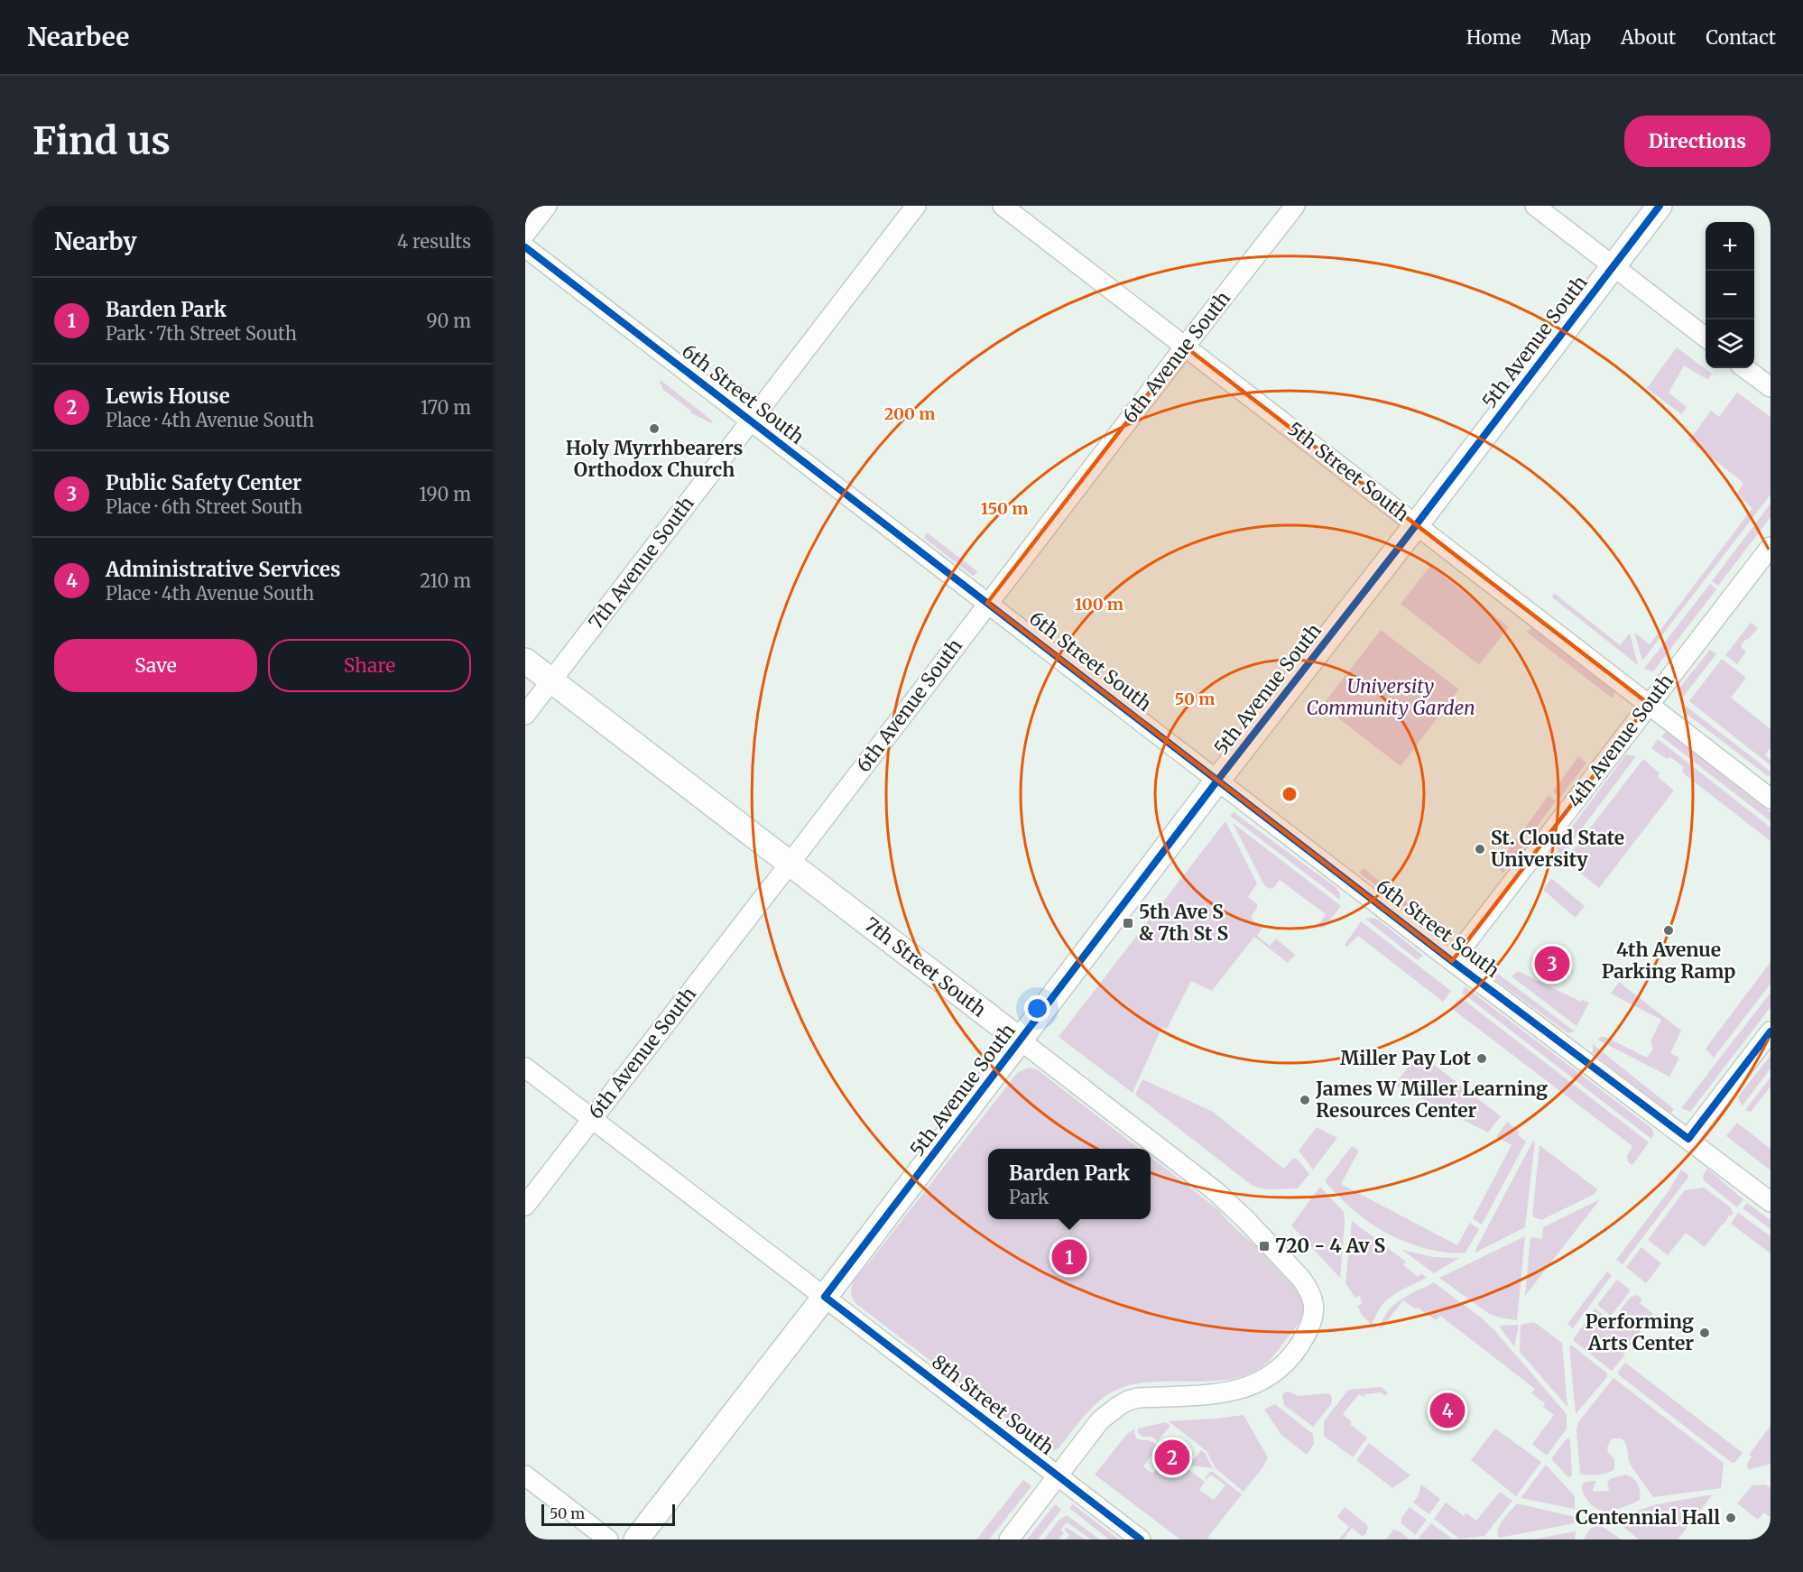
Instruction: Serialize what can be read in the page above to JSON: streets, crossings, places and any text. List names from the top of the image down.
{
  "streets": {
    "street": [
      "5th Avenue South",
      "6th Avenue South",
      "6th Street South",
      "5th Street South",
      "7th Avenue South",
      "4th Avenue South",
      "7th Street South",
      "8th Street South"
    ]
  },
  "crossings": [
    ["5th Avenue South", "6th Street South"],
    ["5th Avenue South", "5th Street South"],
    ["5th Avenue South", "7th Street South"],
    ["5th Avenue South", "8th Street South"],
    ["6th Avenue South", "6th Street South"],
    ["6th Avenue South", "5th Street South"],
    ["6th Avenue South", "7th Street South"],
    ["6th Avenue South", "8th Street South"],
    ["6th Street South", "7th Avenue South"],
    ["6th Street South", "4th Avenue South"],
    ["5th Street South", "4th Avenue South"],
    ["7th Avenue South", "7th Street South"],
    ["7th Street South", "8th Street South"]
  ],
  "parks": ["University Community Garden"],
  "places": {
    "other": [
      "Holy Myrrhbearers Orthodox Church",
      "St. Cloud State University",
      "4th Avenue Parking Ramp",
      "Miller Pay Lot",
      "James W Miller Learning Resources Center",
      "Performing Arts Center",
      "Centennial Hall"
    ],
    "transit": ["5th Ave S & 7th St S", "720 - 4 Av S"]
  },
  "scale_bar": "50 m",
  "page": {
    "header": "Nearbee",
    "nav": [
      "Home",
      "Map",
      "About",
      "Contact"
    ],
    "buttons": [
      "Directions",
      ["Save", "Share"]
    ],
    "title": "Find us",
    "heading": ["Nearby", "4 results"],
    "map_buttons": ["+", "−"],
    "list": [
      {
        "mark": "1",
        "name": "Barden Park",
        "note": "Park · 7th Street South",
        "value": "90 m"
      },
      {
        "mark": "2",
        "name": "Lewis House",
        "note": "Place · 4th Avenue South",
        "value": "170 m"
      },
      {
        "mark": "3",
        "name": "Public Safety Center",
        "note": "Place · 6th Street South",
        "value": "190 m"
      },
      {
        "mark": "4",
        "name": "Administrative Services",
        "note": "Place · 4th Avenue South",
        "value": "210 m"
      }
    ],
    "pins": [
      "3",
      "1",
      "4",
      "2"
    ],
    "popup": ["Barden Park", "Park"],
    "scale": "50 m"
  },
  "rings": [
    "200 m",
    "150 m",
    "100 m",
    "50 m"
  ]
}
